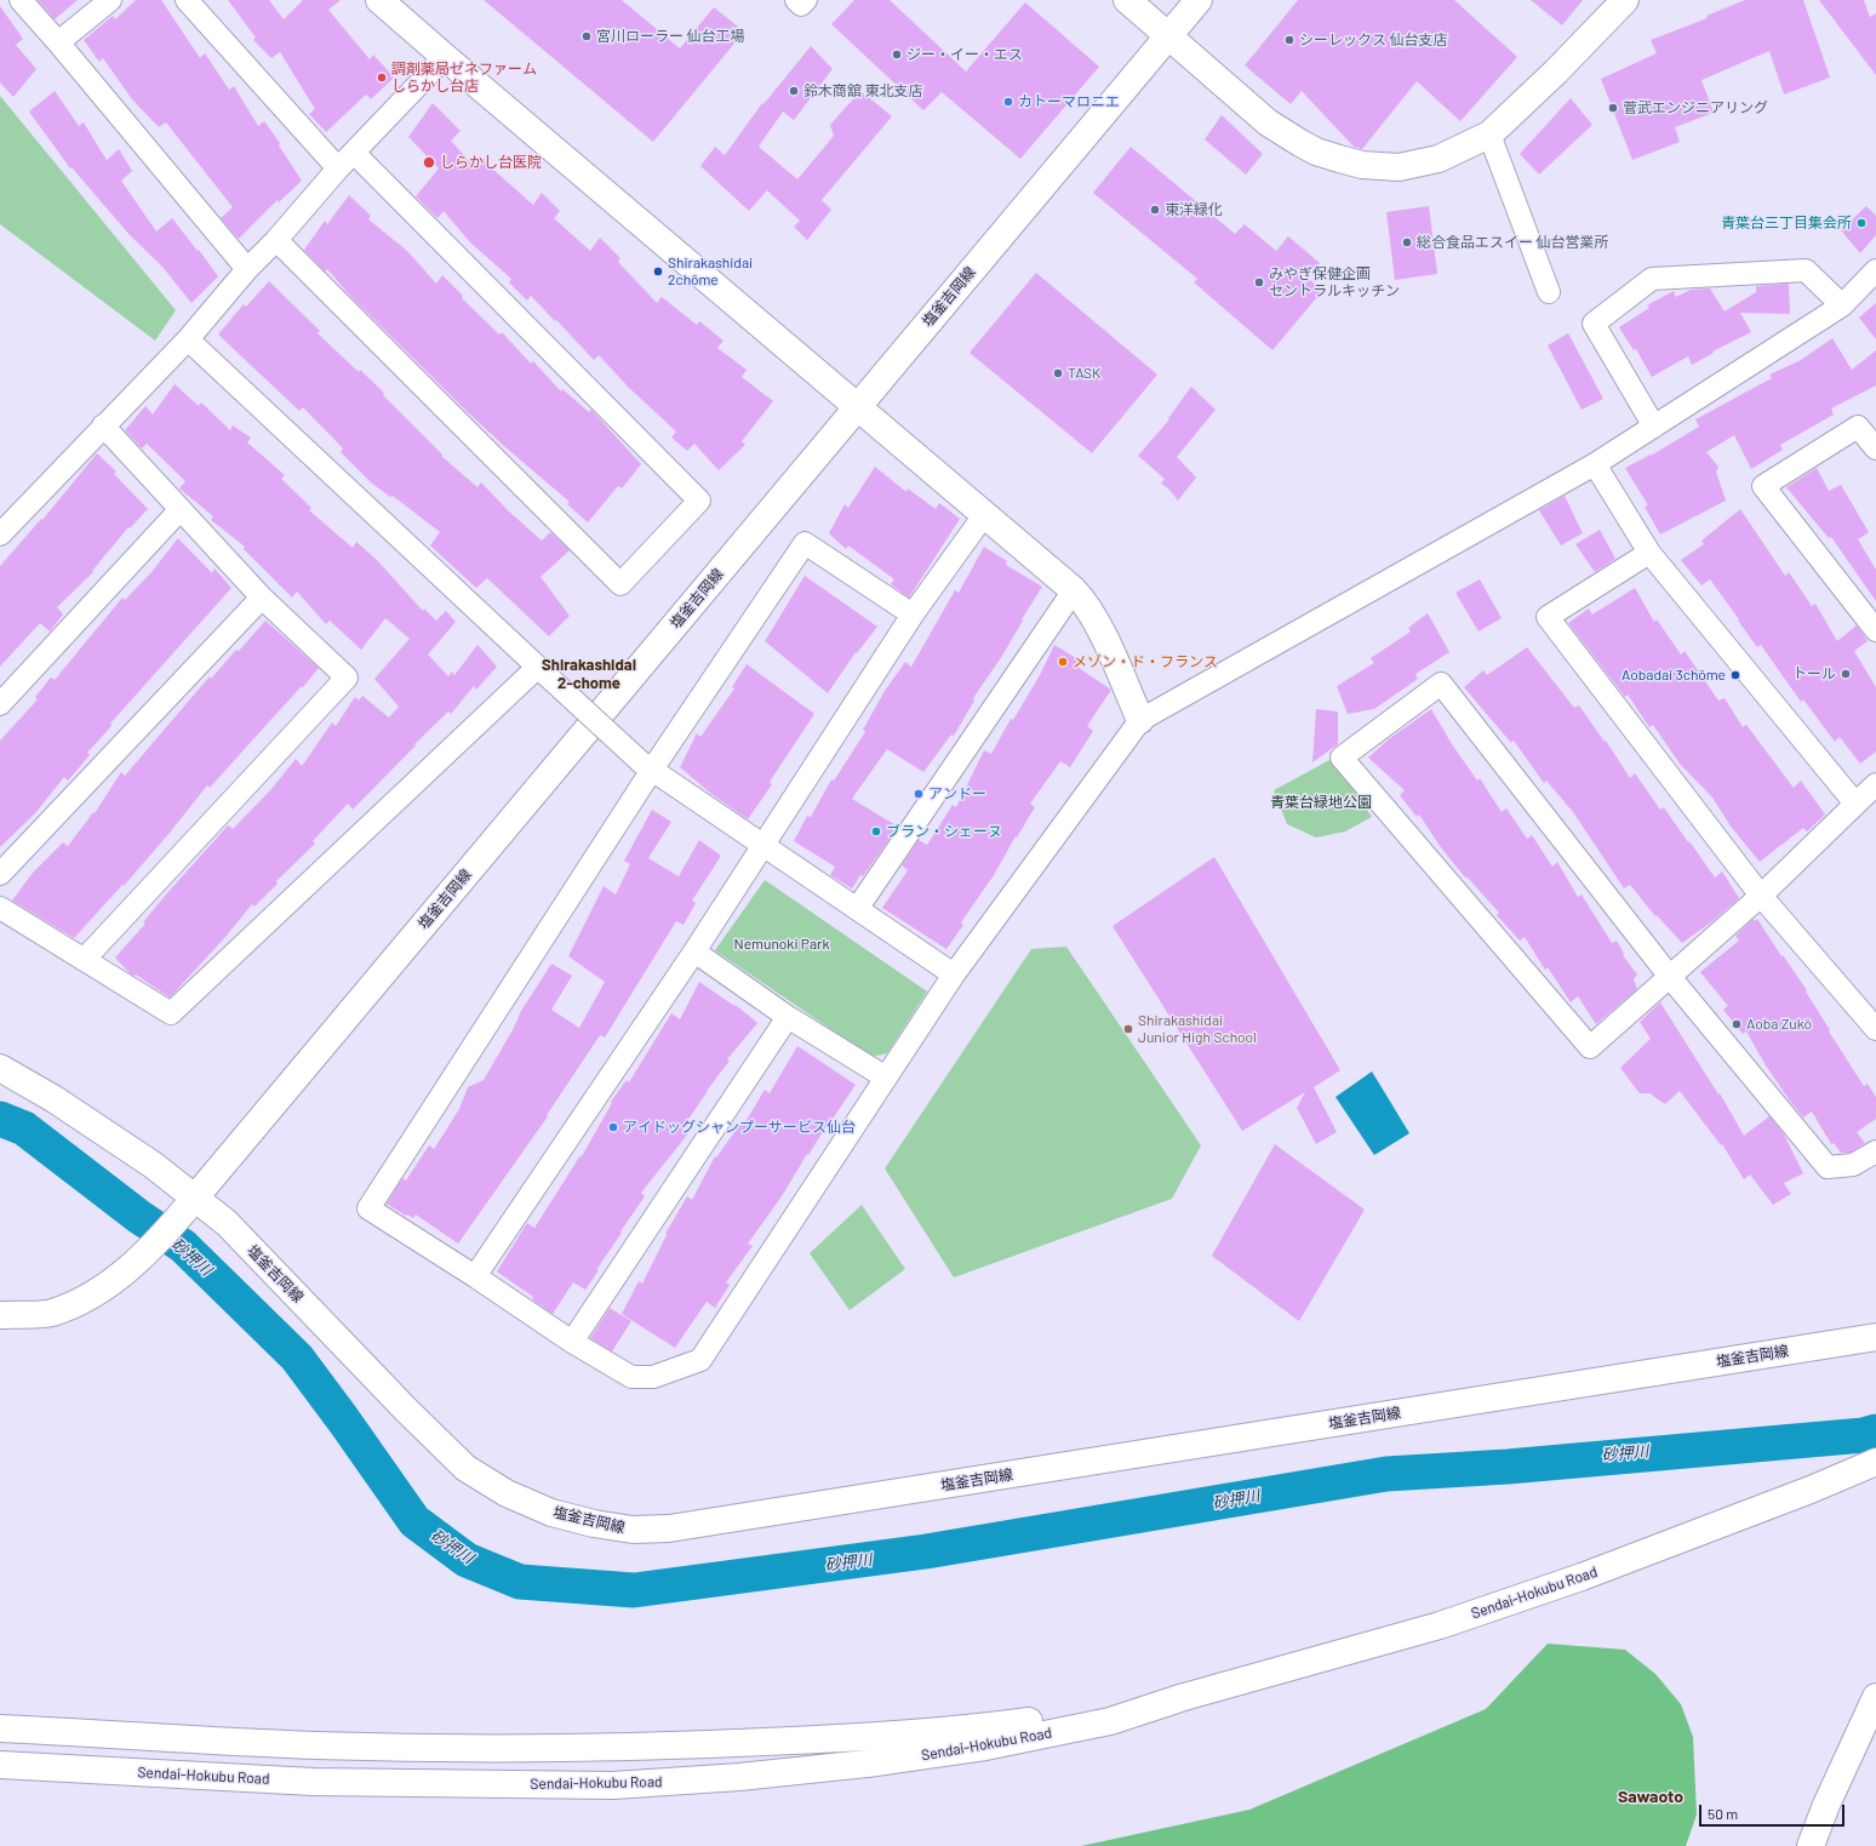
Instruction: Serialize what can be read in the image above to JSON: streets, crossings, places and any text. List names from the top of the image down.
{
  "streets": {
    "main road": ["塩釜吉岡線", "Sendai-Hokubu Road"]
  },
  "districts": ["Shirakashidai 2-chome", "Sawaoto"],
  "water": ["砂押川"],
  "parks": ["青葉台緑地公園", "Nemunoki Park"],
  "places": [
    "宮川ローラー 仙台工場",
    "シーレックス 仙台支店",
    "ジー・イー・エス",
    "調剤薬局ゼネファーム しらかし台店",
    "鈴木商舘 東北支店",
    "カトーマロニエ",
    "菅武エンジニアリング",
    "しらかし台医院",
    "東洋緑化",
    "青葉台三丁目集会所",
    "総合食品エスイー 仙台営業所",
    "Shirakashidai 2chōme",
    "みやぎ保健企画 セントラルキッチン",
    "TASK",
    "メゾン・ド・フランス",
    "トール",
    "Aobadai 3chōme",
    "アンドー",
    "ブラン・シェーヌ",
    "Aoba Zukō",
    "Shirakashidai Junior High School",
    "アイドッグシャンプーサービス仙台"
  ],
  "scale_bar": "50 m"
}
